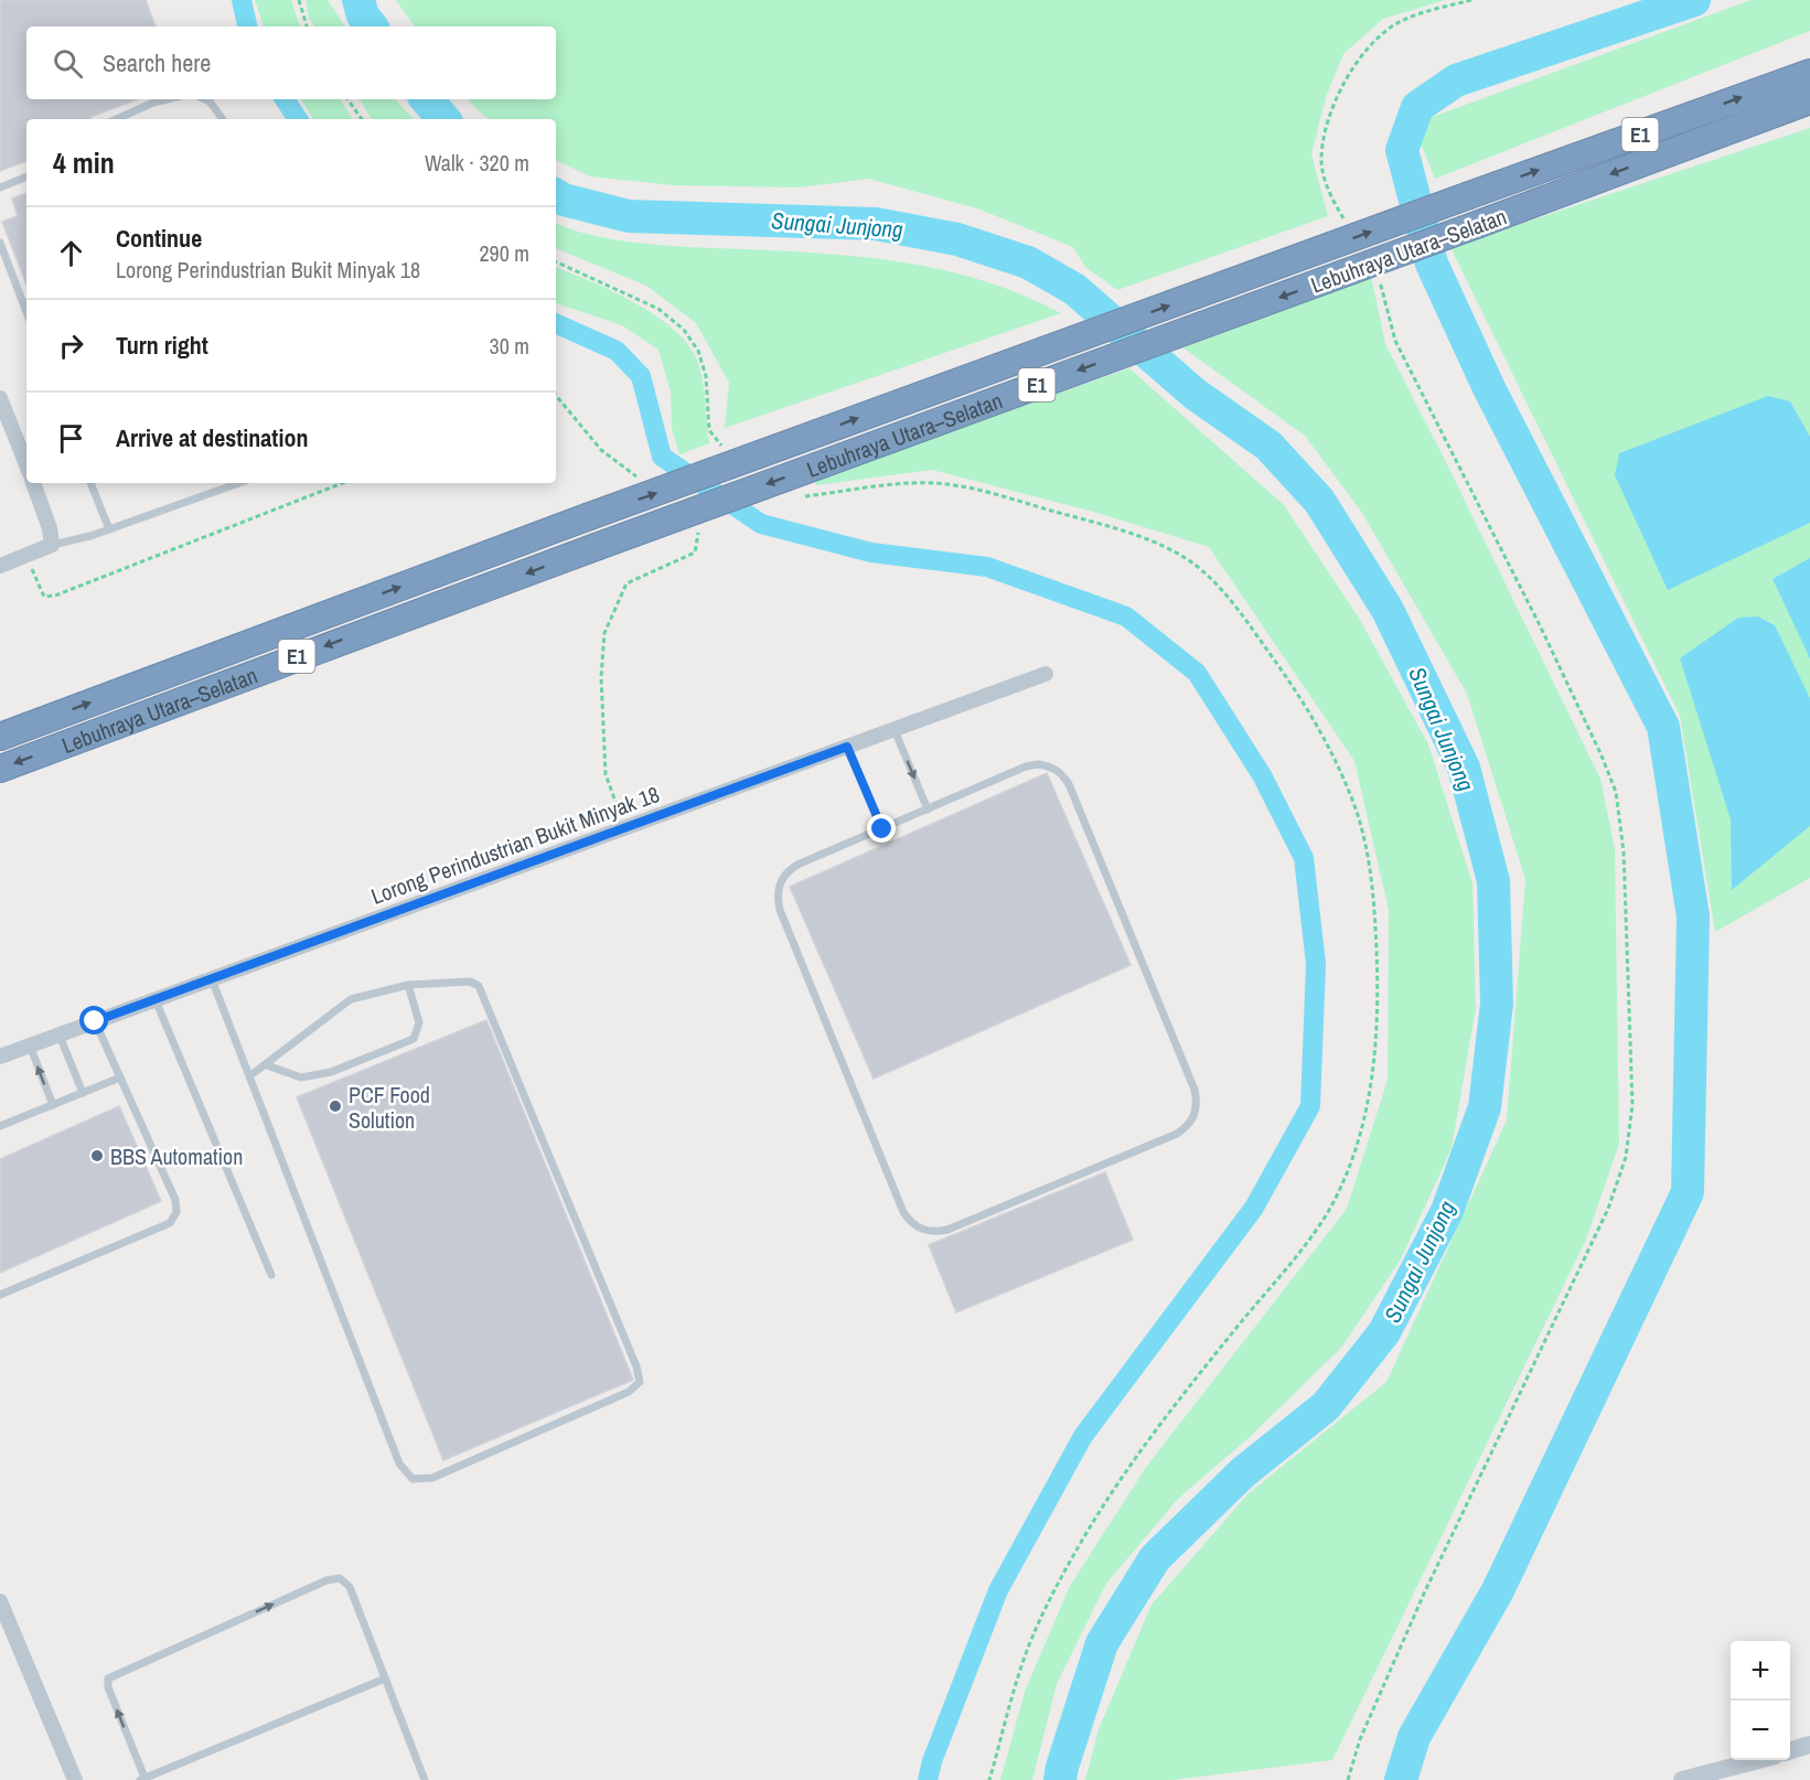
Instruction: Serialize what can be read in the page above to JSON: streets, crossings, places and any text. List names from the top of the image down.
{
  "streets": {
    "highway": ["E1", "Lebuhraya Utara–Selatan"],
    "street": ["Lorong Perindustrian Bukit Minyak 18"]
  },
  "water": ["Sungai Junjong"],
  "places": ["PCF Food Solution", "BBS Automation"],
  "page": {
    "search": "Search here",
    "heading": ["4 min", "Walk · 320 m"],
    "list": [
      ["Continue", "Lorong Perindustrian Bukit Minyak 18", "290 m"],
      ["Turn right", "30 m"],
      "Arrive at destination"
    ],
    "map_buttons": ["+", "−"]
  }
}
